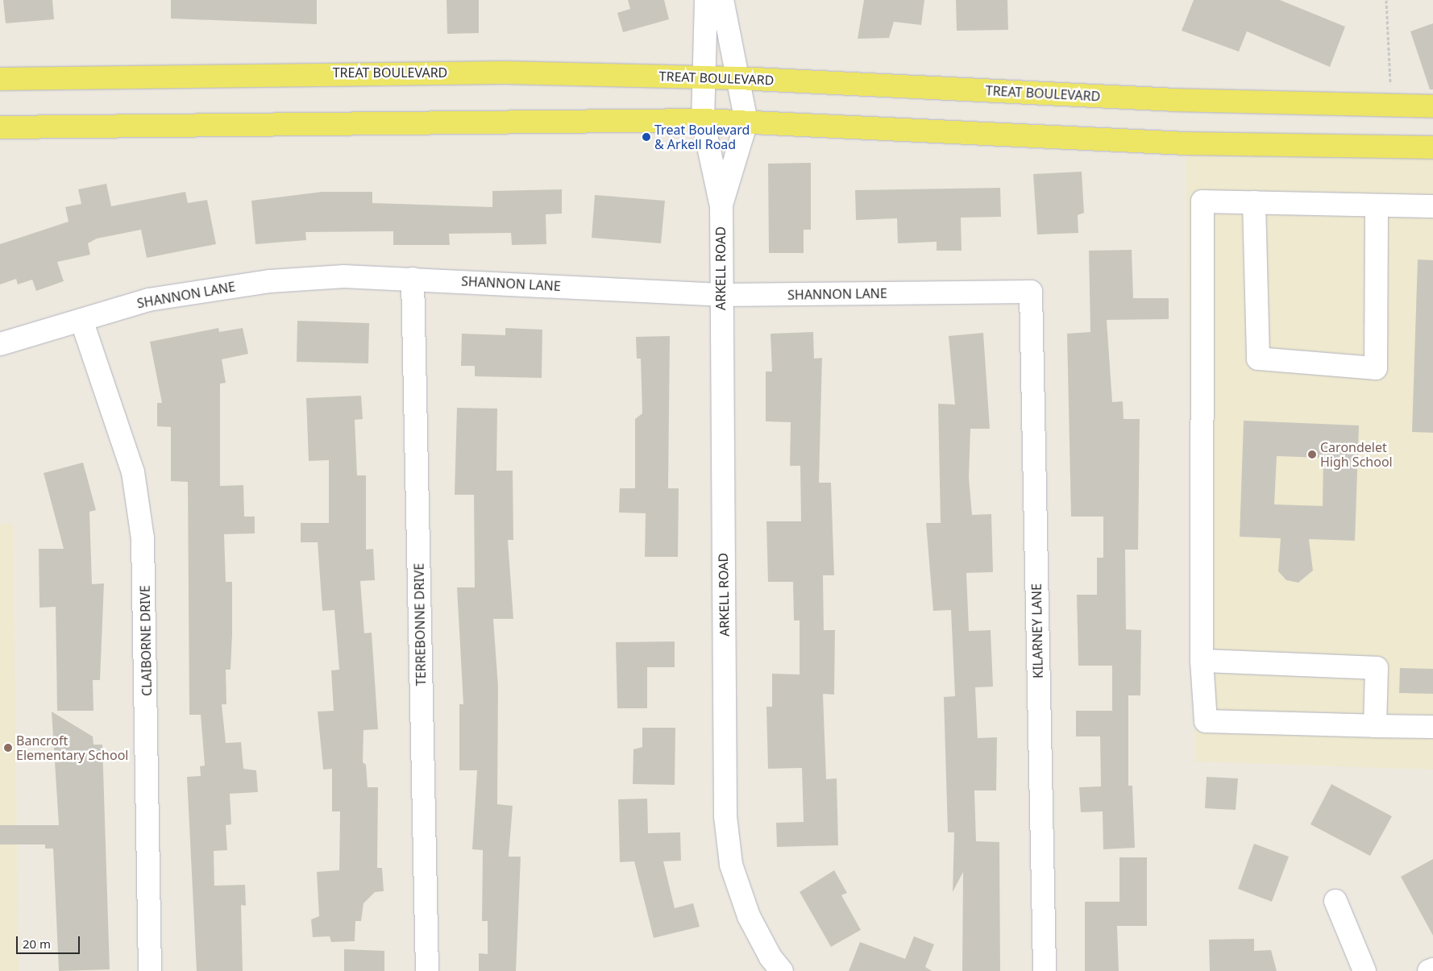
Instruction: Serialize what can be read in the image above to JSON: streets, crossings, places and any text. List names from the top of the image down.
{
  "streets": {
    "main road": ["TREAT BOULEVARD"],
    "street": [
      "ARKELL ROAD",
      "SHANNON LANE",
      "TERREBONNE DRIVE",
      "KILARNEY LANE",
      "CLAIBORNE DRIVE"
    ]
  },
  "crossings": [
    ["TREAT BOULEVARD", "ARKELL ROAD"],
    ["ARKELL ROAD", "SHANNON LANE"],
    ["SHANNON LANE", "TERREBONNE DRIVE"],
    ["SHANNON LANE", "KILARNEY LANE"],
    ["SHANNON LANE", "CLAIBORNE DRIVE"]
  ],
  "places": ["Treat Boulevard & Arkell Road", "Carondelet High School", "Bancroft Elementary School"],
  "scale_bar": "20 m"
}
